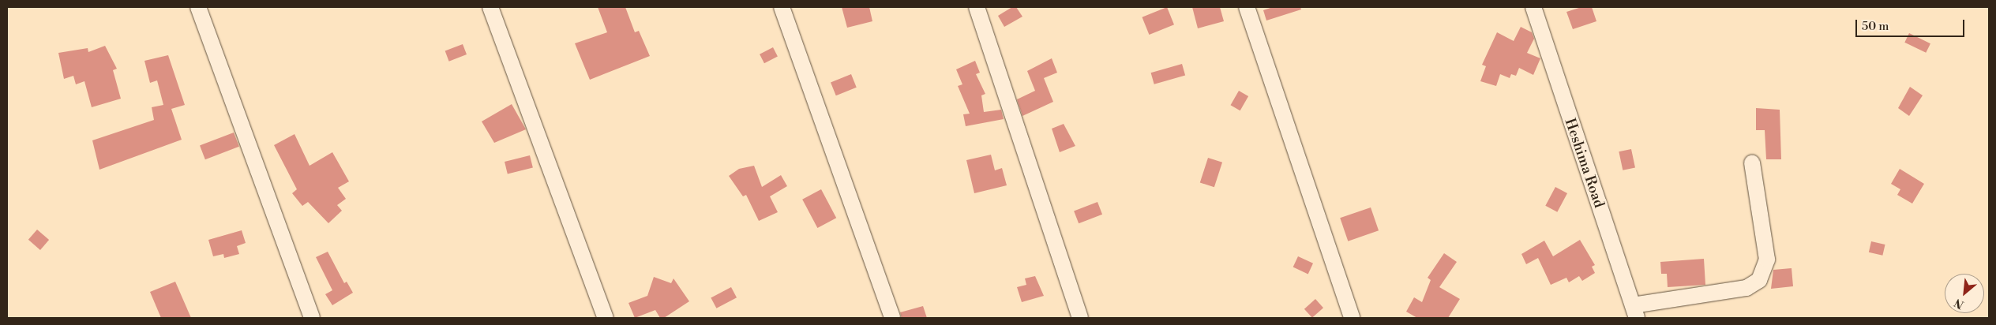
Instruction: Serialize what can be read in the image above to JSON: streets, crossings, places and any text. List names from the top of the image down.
{
  "streets": {
    "street": ["Heshima Road"]
  },
  "scale_bar": "50 m",
  "north": "bottom left"
}
